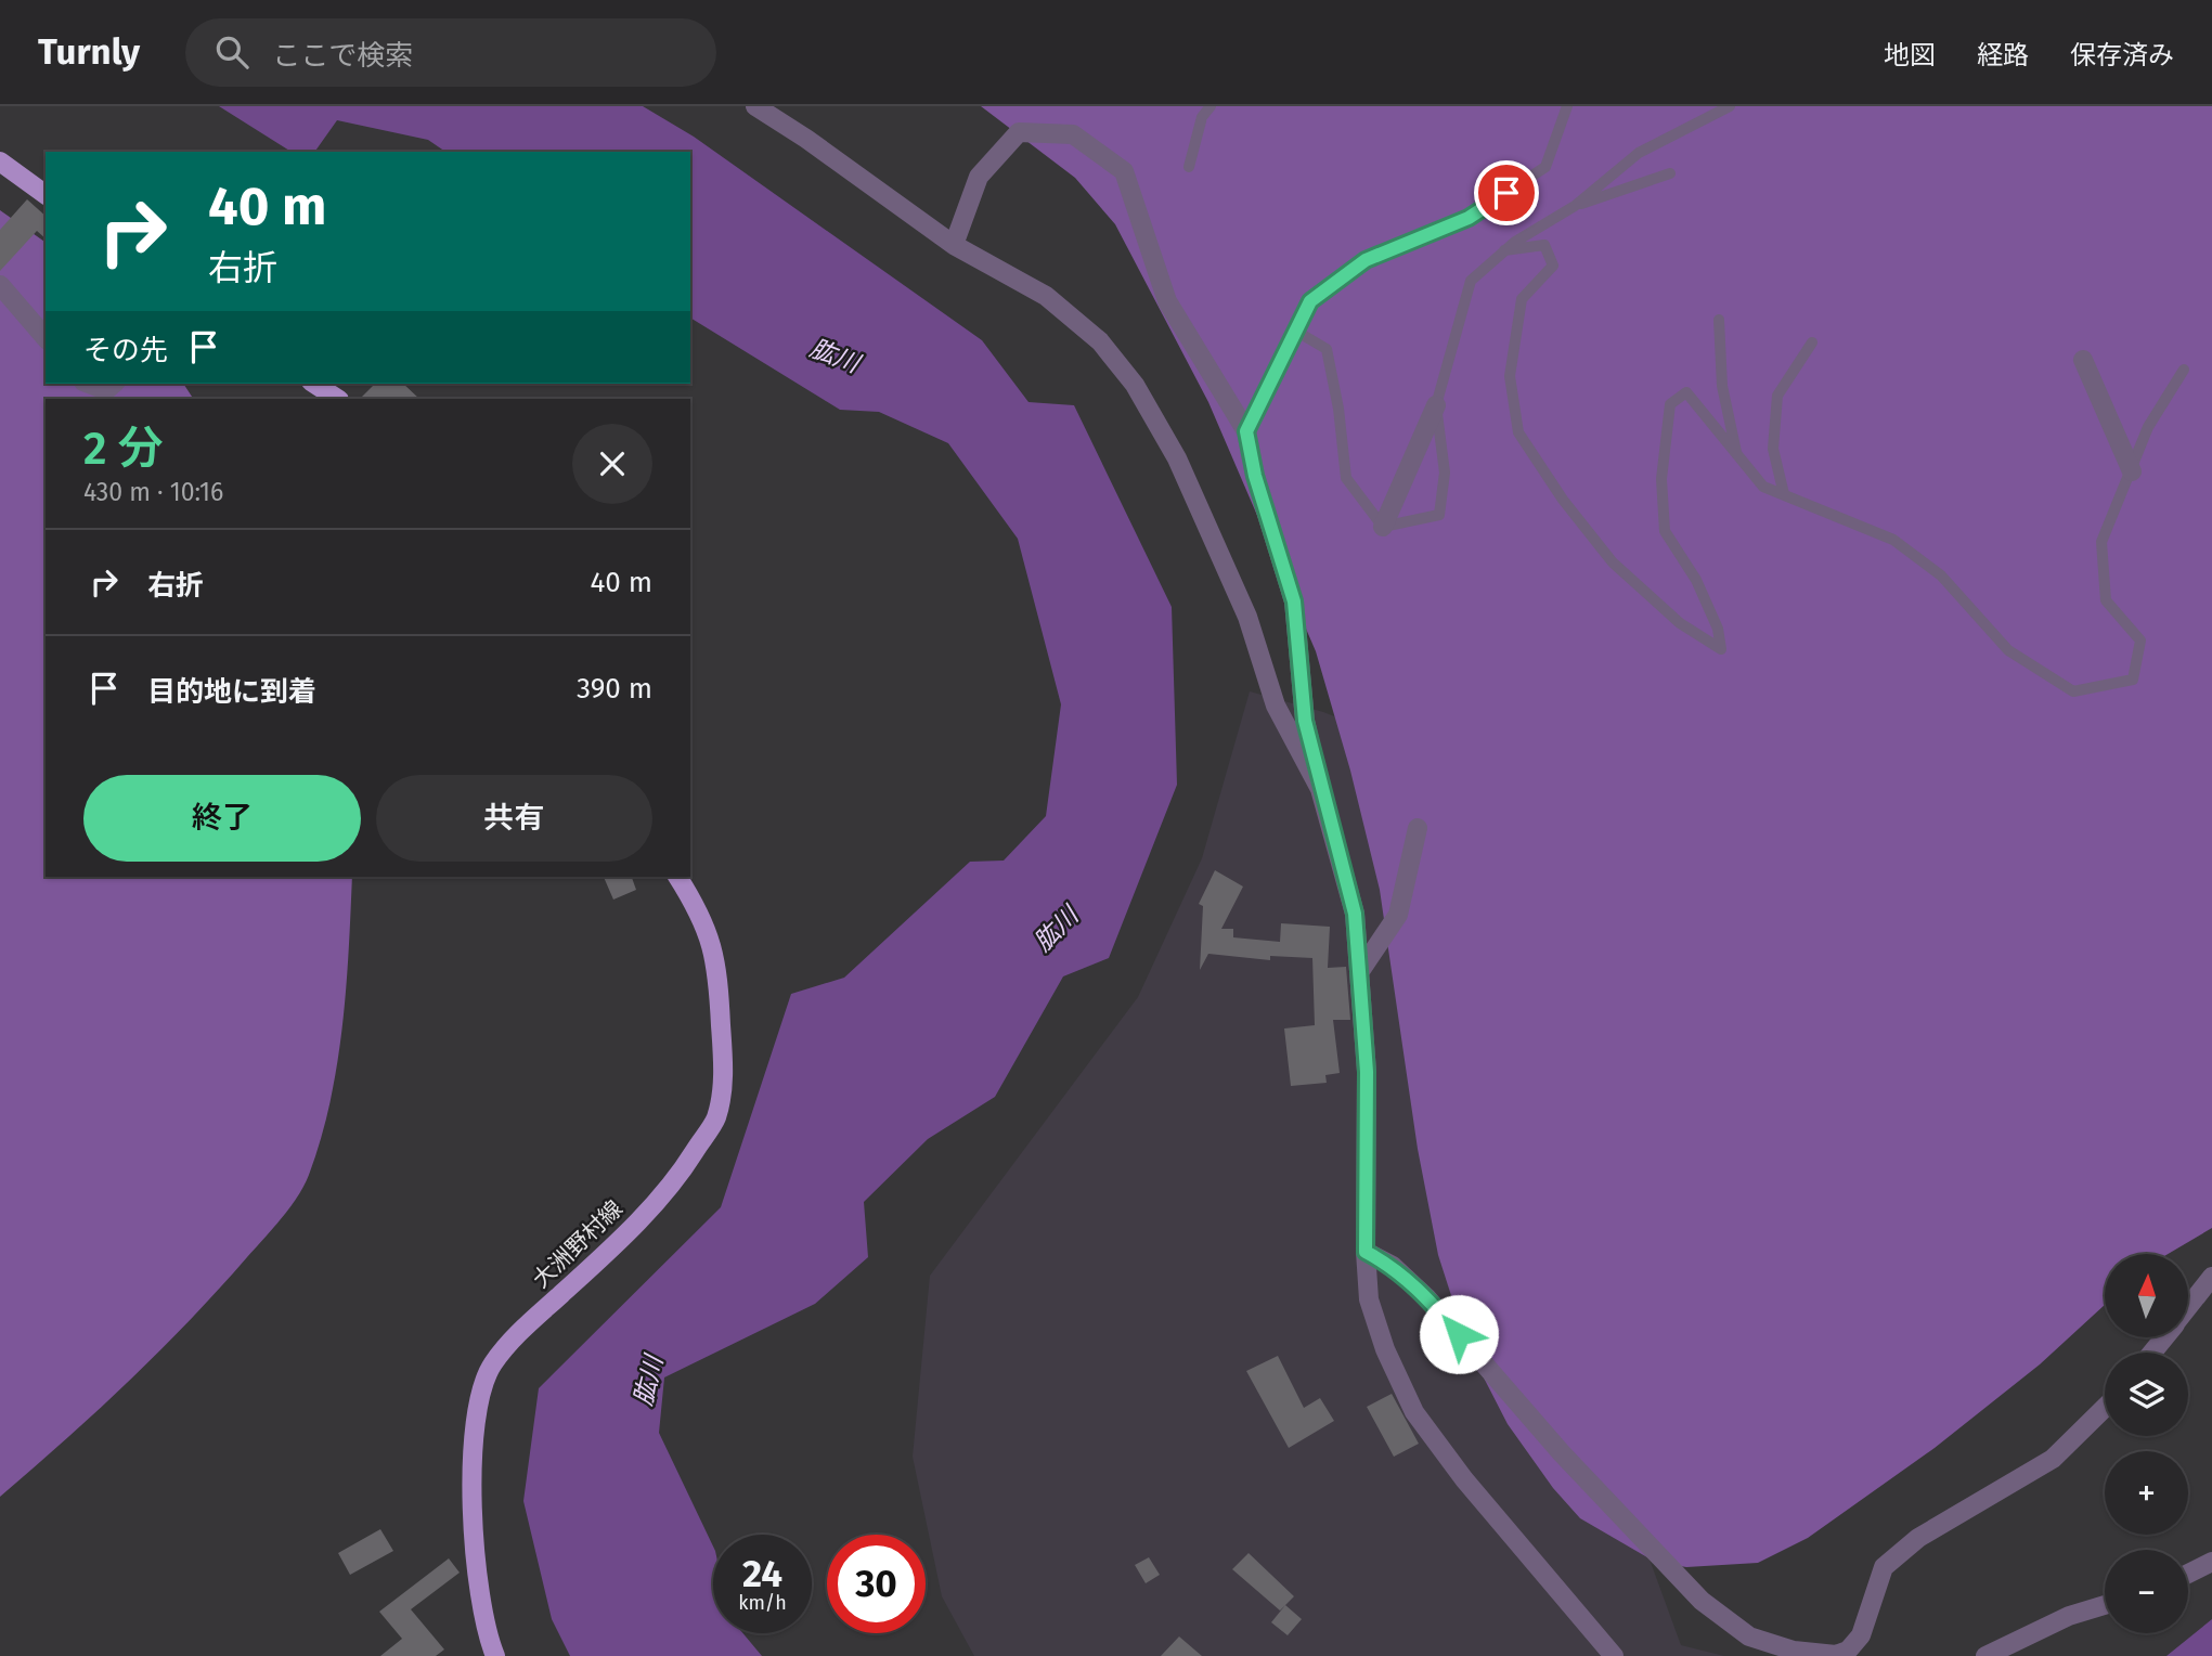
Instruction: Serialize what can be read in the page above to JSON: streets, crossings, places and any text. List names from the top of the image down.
{
  "streets": {
    "main road": ["大洲野村線"]
  },
  "water": ["肱川"],
  "north": "top",
  "page": {
    "header": "Turnly",
    "search": "ここで検索",
    "nav": ["地図", "経路", "保存済み"],
    "turn": ["40 m", "右折"],
    "then": "その先",
    "heading": ["2 分", "430 m · 10:16"],
    "list": [
      {
        "name": "右折",
        "value": "40 m"
      },
      {
        "name": "目的地に到着",
        "value": "390 m"
      }
    ],
    "buttons": ["終了", "共有"],
    "map_buttons": ["+", "−"],
    "speed": "24 km/h",
    "limit": "30"
  }
}
